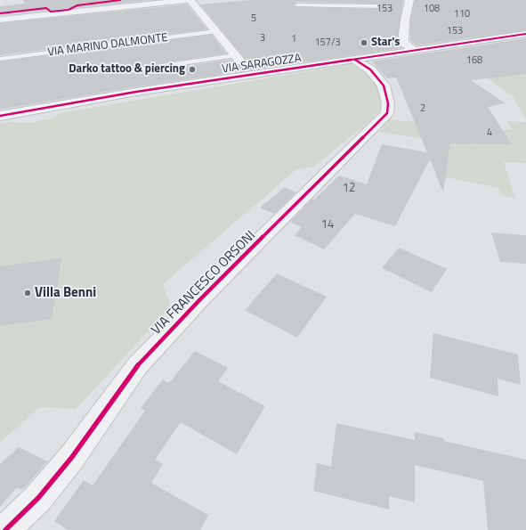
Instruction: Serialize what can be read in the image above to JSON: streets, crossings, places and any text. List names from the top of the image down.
{
  "streets": {
    "main road": ["VIA SARAGOZZA"],
    "street": ["VIA FRANCESCO ORSONI"],
    "lane": ["VIA MARINO DALMONTE"]
  },
  "crossings": [
    ["VIA SARAGOZZA", "VIA FRANCESCO ORSONI"]
  ],
  "places": ["Star's", "Darko tattoo & piercing", "Villa Benni"],
  "house_numbers": [
    "153",
    "108",
    "110",
    "5",
    "153",
    "3",
    "1",
    "157/3",
    "168",
    "2",
    "4",
    "12",
    "14"
  ]
}
